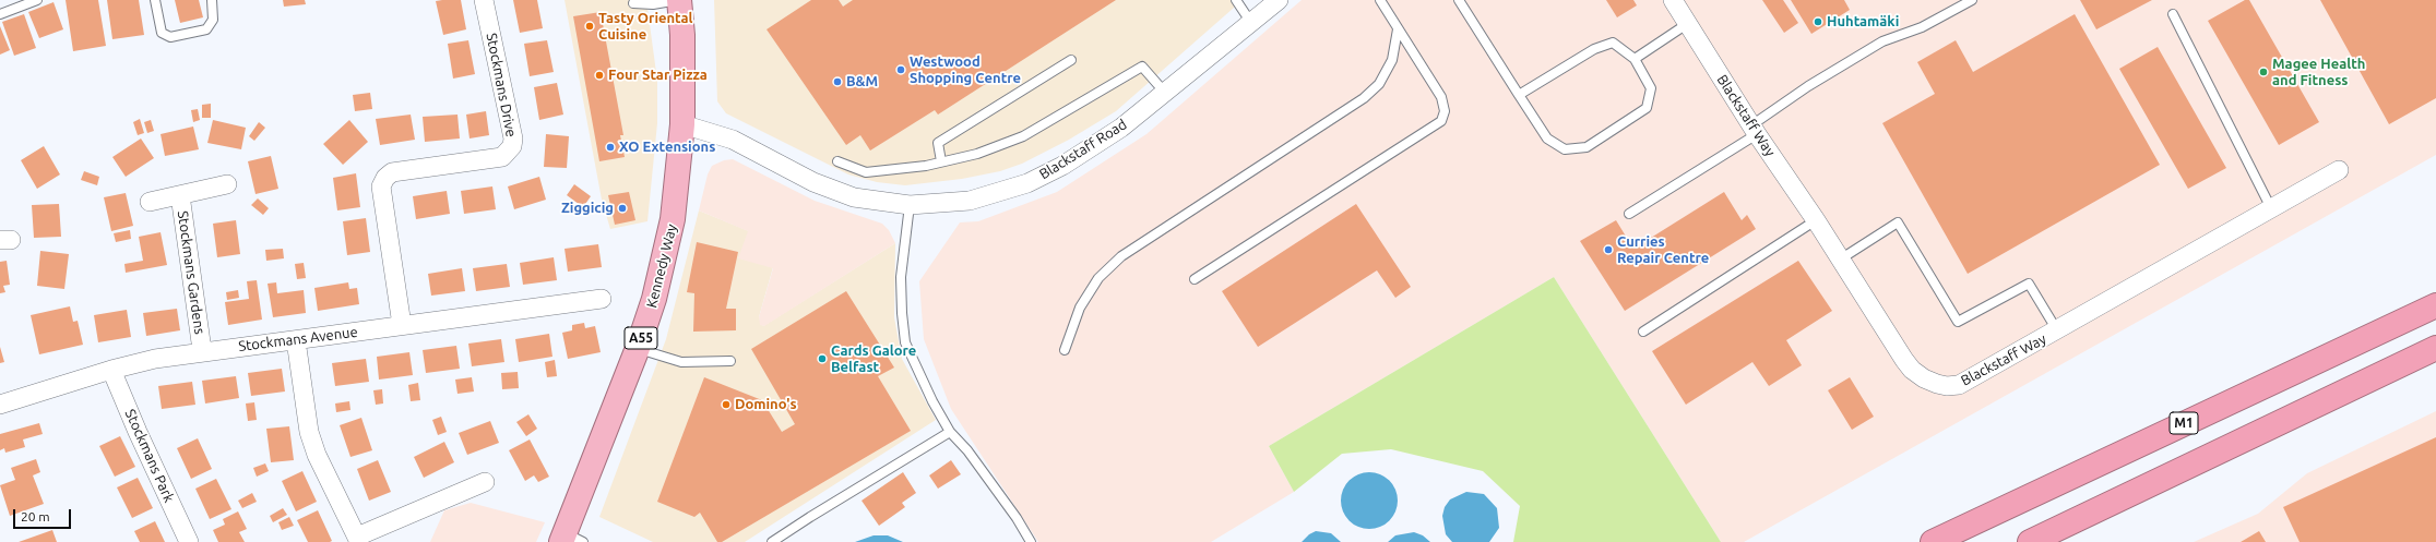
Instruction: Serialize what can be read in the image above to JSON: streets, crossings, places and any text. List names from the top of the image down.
{
  "streets": {
    "highway": ["Kennedy Way", "A55", "M1"],
    "street": [
      "Stockmans Drive",
      "Blackstaff Way",
      "Blackstaff Road",
      "Stockmans Gardens",
      "Stockmans Avenue",
      "Stockmans Park"
    ]
  },
  "crossings": [
    ["Stockmans Drive", "Stockmans Avenue"],
    ["Blackstaff Road", "Kennedy Way"],
    ["Stockmans Gardens", "Stockmans Avenue"],
    ["Stockmans Avenue", "Stockmans Park"]
  ],
  "places": [
    "Huhtamäki",
    "Tasty Oriental Cuisine",
    "Westwood Shopping Centre",
    "Magee Health and Fitness",
    "Four Star Pizza",
    "B&M",
    "XO Extensions",
    "Ziggicig",
    "Curries Repair Centre",
    "Cards Galore Belfast",
    "Domino's"
  ],
  "scale_bar": "20 m"
}
